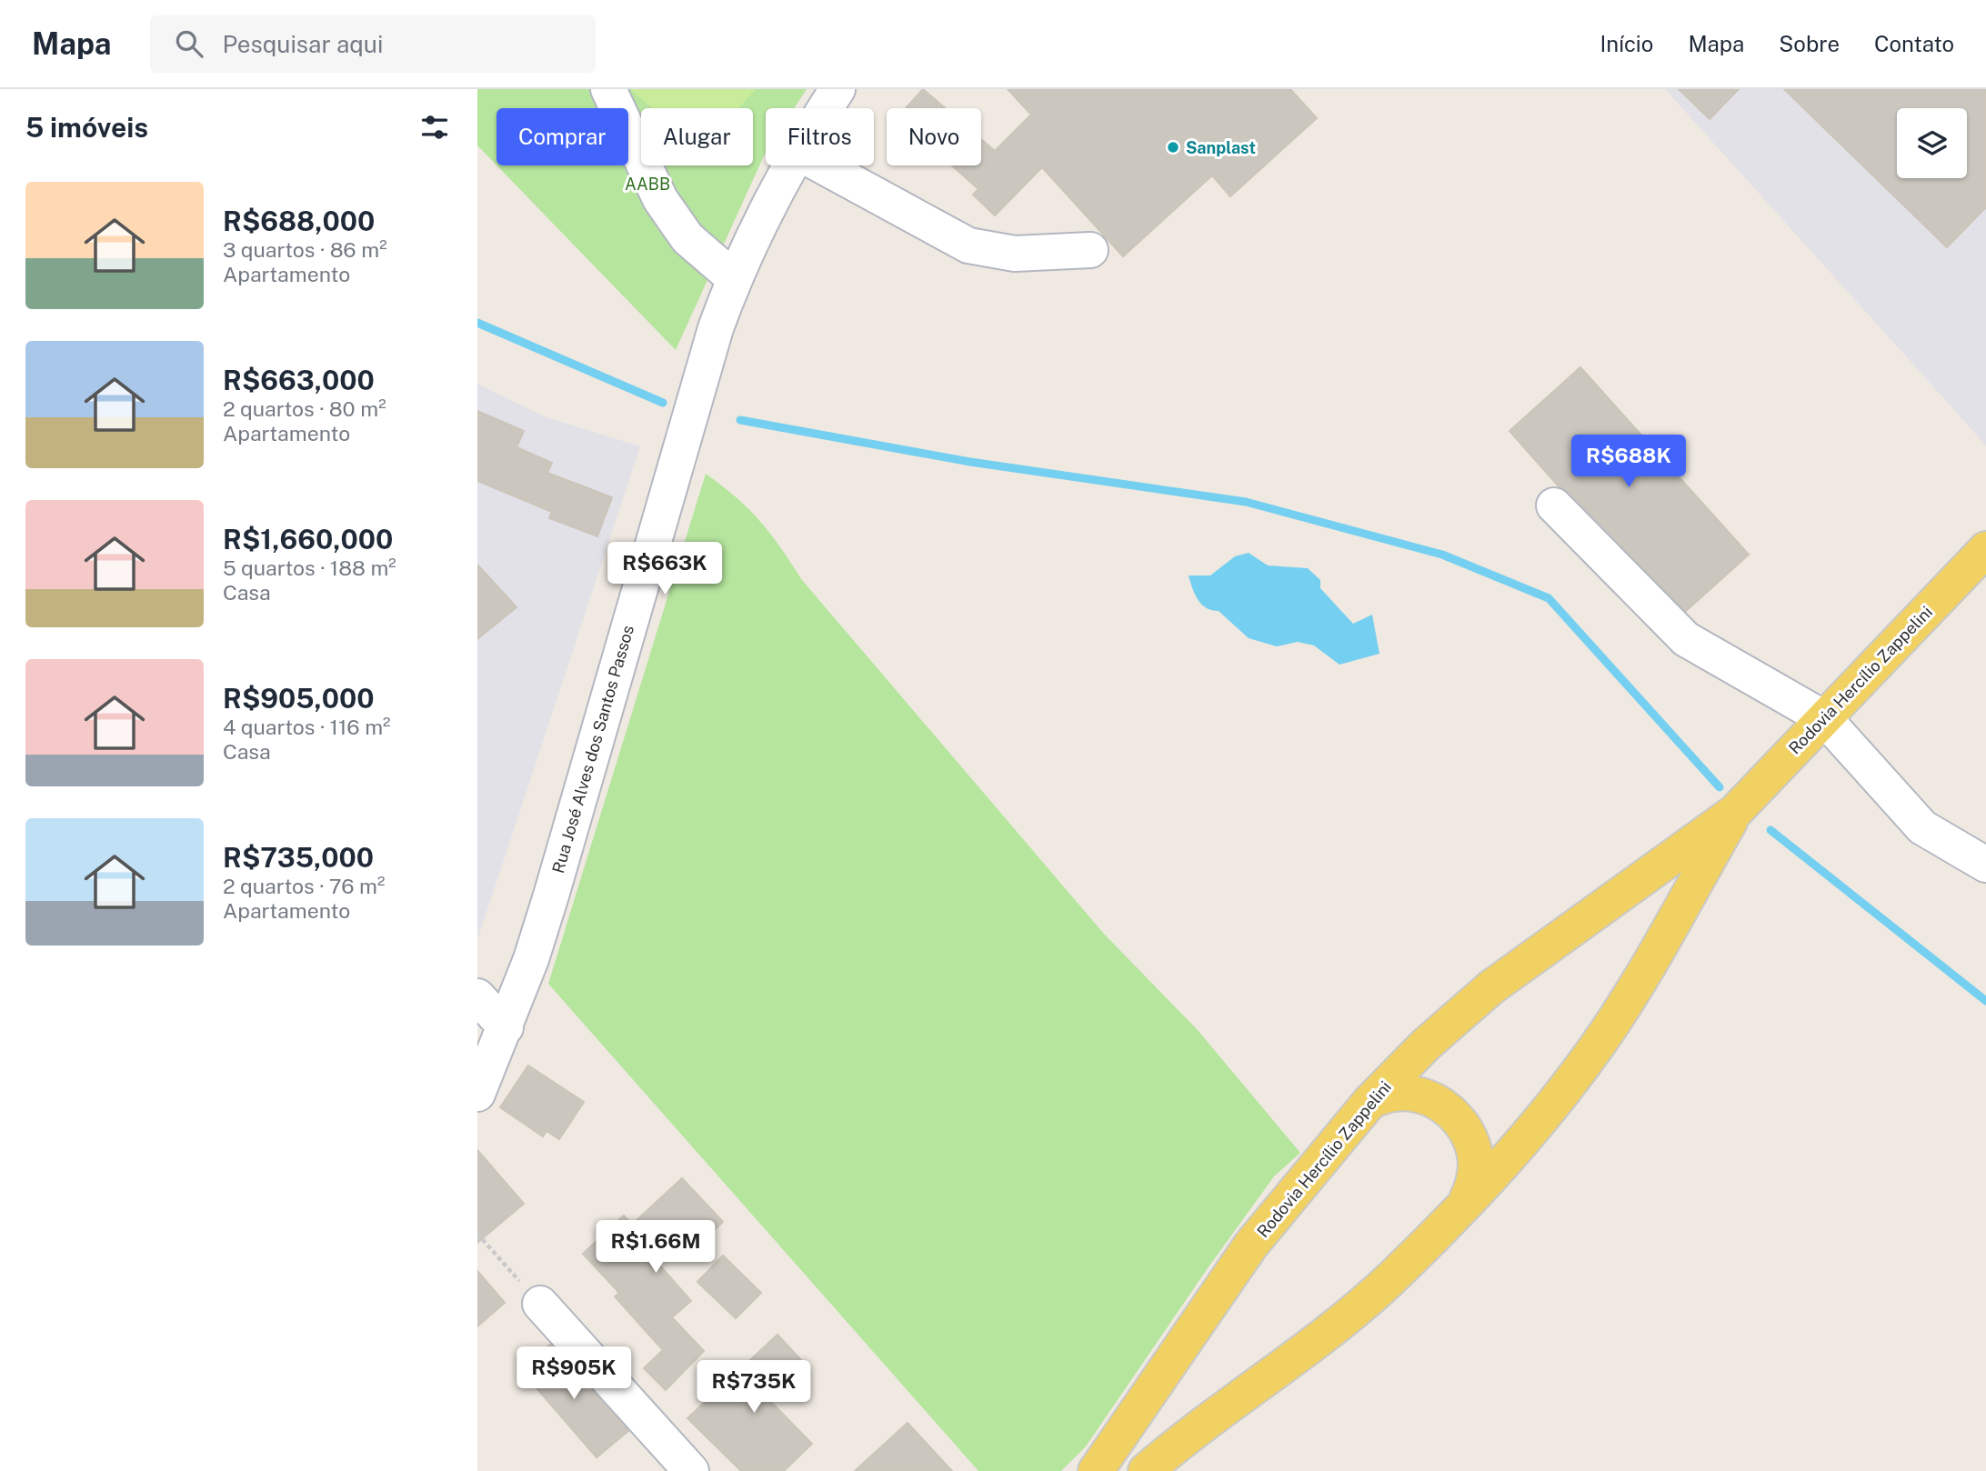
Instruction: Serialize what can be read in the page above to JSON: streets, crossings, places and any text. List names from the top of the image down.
{
  "streets": {
    "main road": ["Rodovia Hercílio Zappelini"],
    "street": ["Rua José Alves dos Santos Passos"]
  },
  "parks": ["AABB"],
  "places": ["Sanplast"],
  "page": {
    "header": "Mapa",
    "search": "Pesquisar aqui",
    "nav": [
      "Início",
      "Mapa",
      "Sobre",
      "Contato"
    ],
    "heading": "5 imóveis",
    "chip": [
      "Comprar",
      "Alugar",
      "Filtros",
      "Novo"
    ],
    "list": [
      {
        "name": "R$688,000",
        "note": "3 quartos · 86 m² · Apartamento"
      },
      {
        "name": "R$663,000",
        "note": "2 quartos · 80 m² · Apartamento"
      },
      {
        "name": "R$1,660,000",
        "note": "5 quartos · 188 m² · Casa"
      },
      {
        "name": "R$905,000",
        "note": "4 quartos · 116 m² · Casa"
      },
      {
        "name": "R$735,000",
        "note": "2 quartos · 76 m² · Apartamento"
      }
    ],
    "price": [
      "R$688K",
      "R$663K",
      "R$1.66M",
      "R$905K",
      "R$735K"
    ]
  }
}
